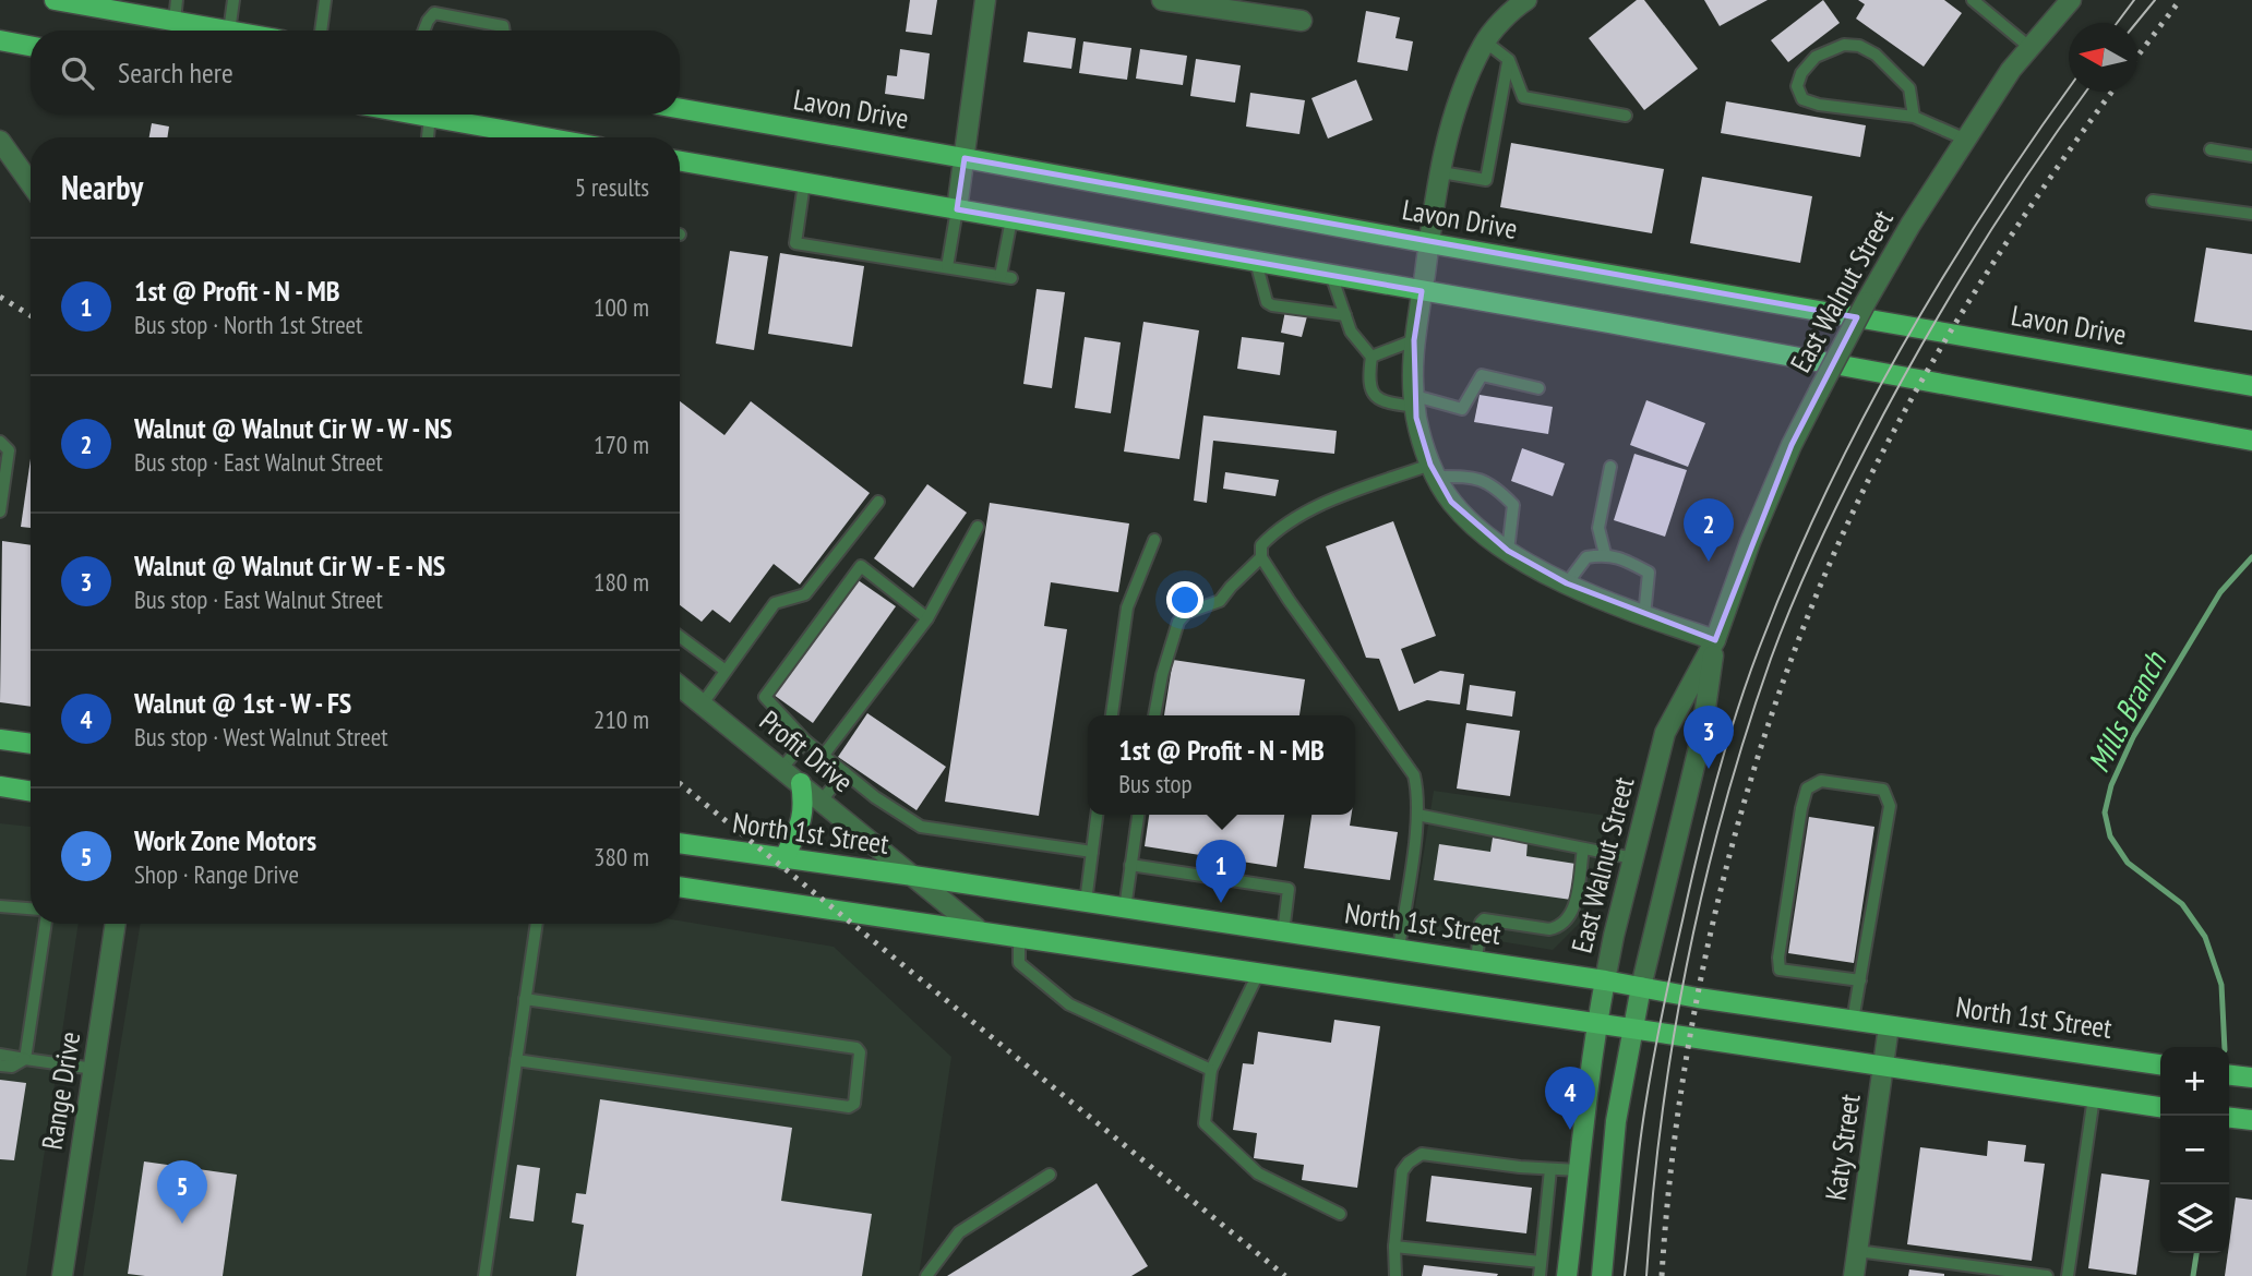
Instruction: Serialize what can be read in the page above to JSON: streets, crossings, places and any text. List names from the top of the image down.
{
  "streets": {
    "main road": ["Lavon Drive", "North 1st Street"],
    "street": [
      "East Walnut Street",
      "Profit Drive",
      "Range Drive",
      "Katy Street"
    ]
  },
  "crossings": [
    ["East Walnut Street", "North 1st Street"],
    ["Profit Drive", "North 1st Street"],
    ["North 1st Street", "Katy Street"]
  ],
  "water": ["Mills Branch"],
  "north": "left",
  "page": {
    "search": "Search here",
    "heading": ["Nearby", "5 results"],
    "list": [
      {
        "mark": "1",
        "name": "1st @ Profit - N - MB",
        "note": "Bus stop · North 1st Street",
        "value": "100 m"
      },
      {
        "mark": "2",
        "name": "Walnut @ Walnut Cir W - W - NS",
        "note": "Bus stop · East Walnut Street",
        "value": "170 m"
      },
      {
        "mark": "3",
        "name": "Walnut @ Walnut Cir W - E - NS",
        "note": "Bus stop · East Walnut Street",
        "value": "180 m"
      },
      {
        "mark": "4",
        "name": "Walnut @ 1st - W - FS",
        "note": "Bus stop · West Walnut Street",
        "value": "210 m"
      },
      {
        "mark": "5",
        "name": "Work Zone Motors",
        "note": "Shop · Range Drive",
        "value": "380 m"
      }
    ],
    "pins": [
      "2",
      "3",
      "1",
      "4",
      "5"
    ],
    "popup": ["1st @ Profit - N - MB", "Bus stop"],
    "map_buttons": ["+", "−"]
  }
}
